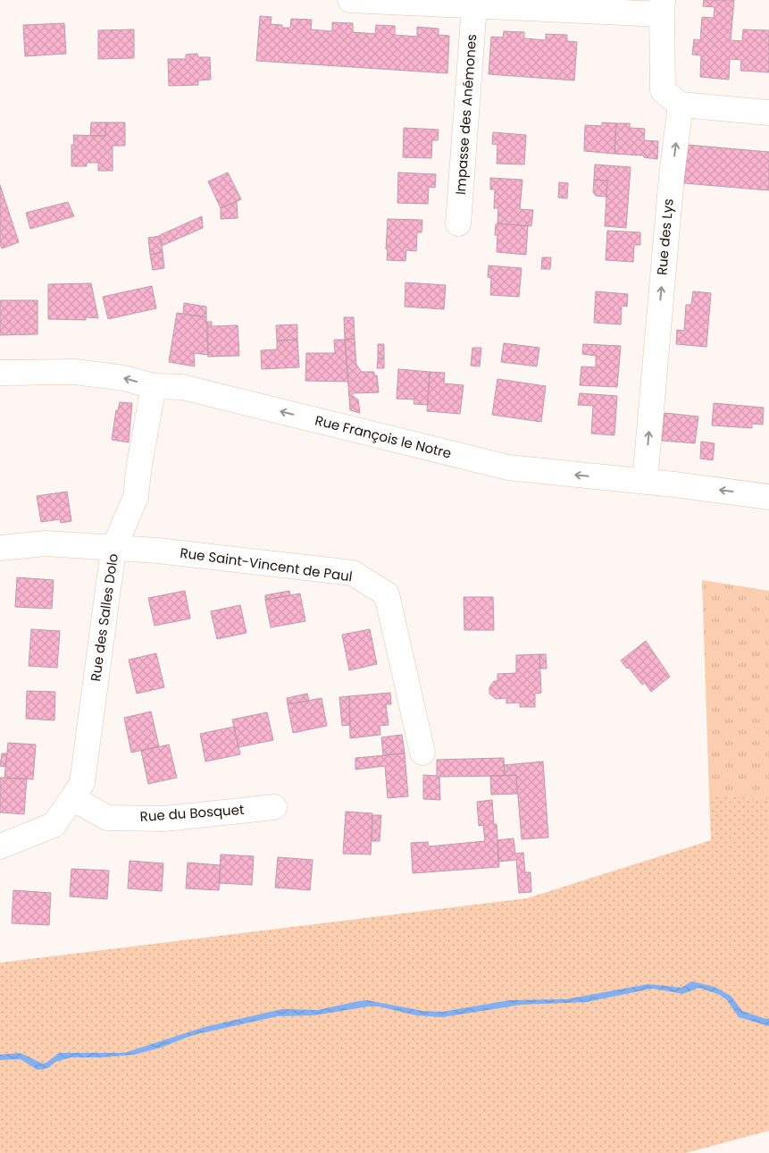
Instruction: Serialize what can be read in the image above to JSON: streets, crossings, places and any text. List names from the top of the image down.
{
  "streets": {
    "street": [
      "Impasse des Anémones",
      "Rue des Lys",
      "Rue François le Notre",
      "Rue Saint-Vincent de Paul",
      "Rue des Salles Dolo",
      "Rue du Bosquet"
    ]
  },
  "crossings": [
    ["Rue des Lys", "Rue François le Notre"],
    ["Rue François le Notre", "Rue des Salles Dolo"],
    ["Rue Saint-Vincent de Paul", "Rue des Salles Dolo"],
    ["Rue des Salles Dolo", "Rue du Bosquet"]
  ],
  "one_way": ["Rue des Lys", "Rue François le Notre"]
}
